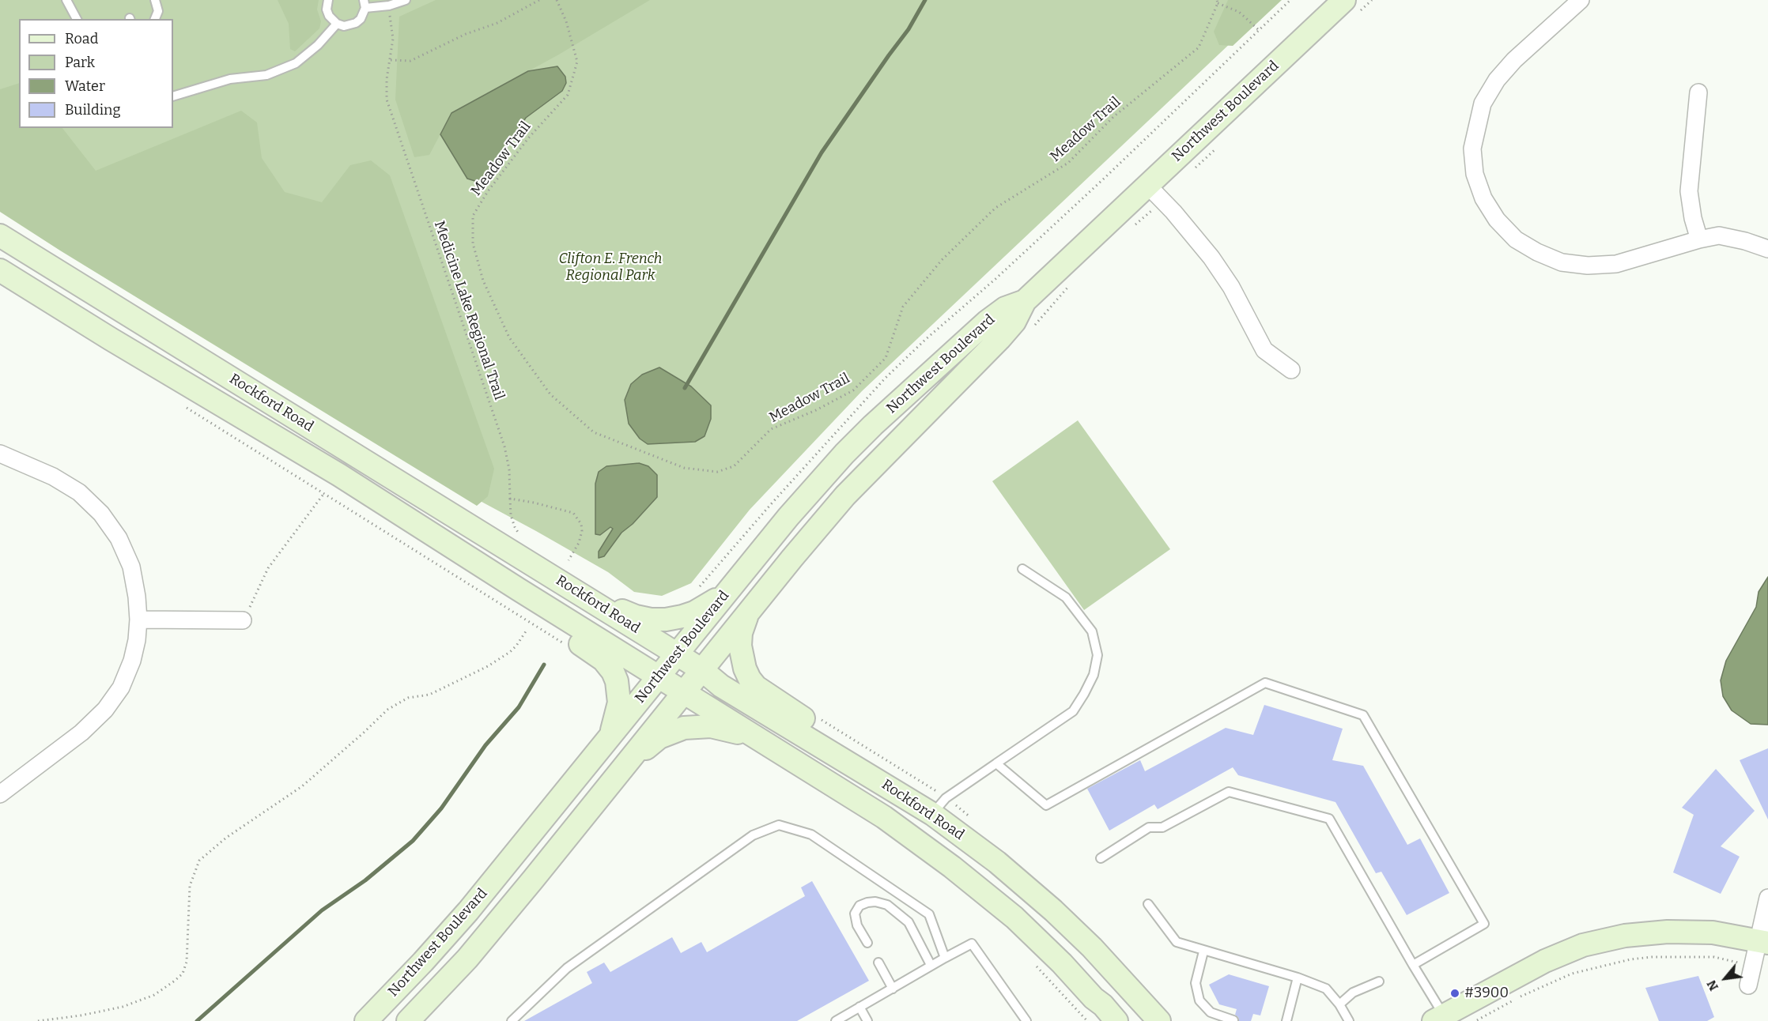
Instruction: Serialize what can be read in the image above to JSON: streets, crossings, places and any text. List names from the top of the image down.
{
  "streets": {
    "main road": ["Northwest Boulevard", "Rockford Road"],
    "path": ["Meadow Trail", "Medicine Lake Regional Trail"]
  },
  "crossings": [
    ["Northwest Boulevard", "Rockford Road"]
  ],
  "parks": ["Clifton E. French Regional Park"],
  "places": ["#3900"],
  "legend": [
    "Road",
    "Park",
    "Water",
    "Building"
  ],
  "north": "bottom left"
}
